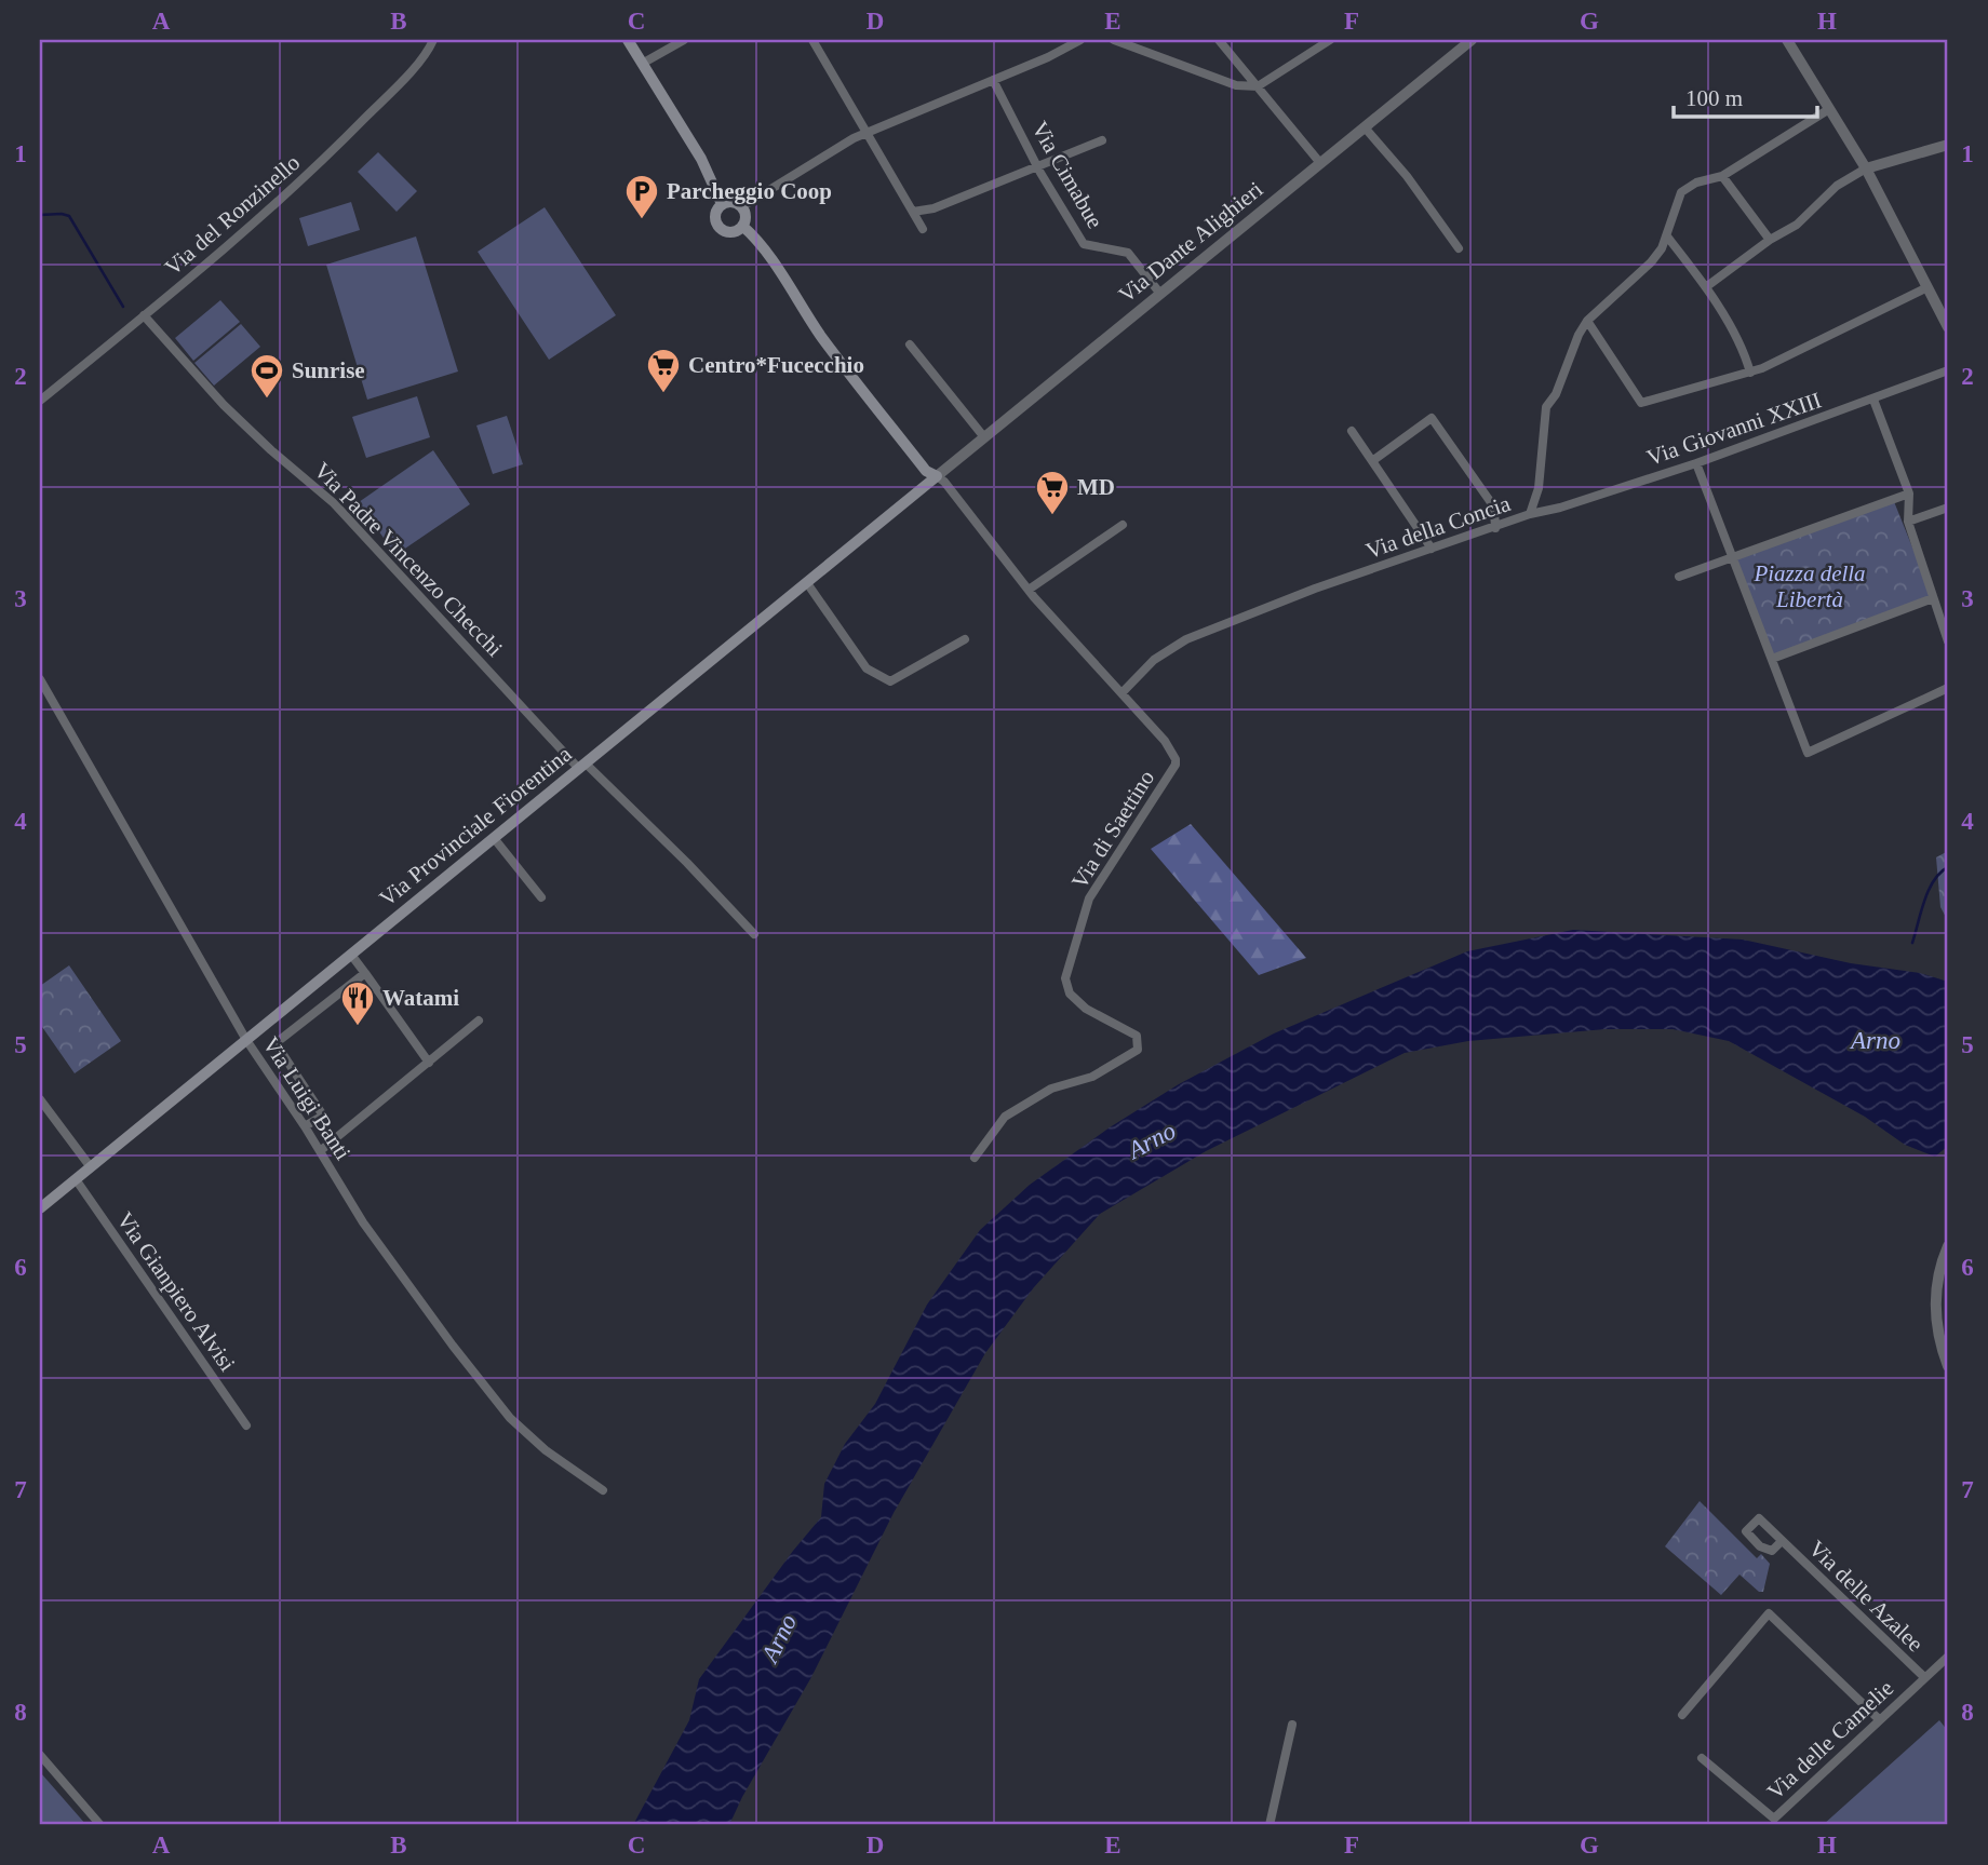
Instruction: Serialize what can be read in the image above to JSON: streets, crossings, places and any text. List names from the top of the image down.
{
  "streets": {
    "main road": ["Via Provinciale Fiorentina"],
    "street": [
      "Via Cimabue",
      "Via del Ronzinello",
      "Via Dante Alighieri",
      "Via Giovanni XXIII",
      "Via della Concia",
      "Via Padre Vincenzo Checchi",
      "Via di Saettino",
      "Via Luigi Banti",
      "Via Gianpiero Alvisi",
      "Via delle Azalee",
      "Via delle Camelie"
    ]
  },
  "crossings": [
    ["Via Cimabue", "Via Dante Alighieri"],
    ["Via del Ronzinello", "Via Padre Vincenzo Checchi"],
    ["Via Dante Alighieri", "Via Provinciale Fiorentina"],
    ["Via Dante Alighieri", "Via di Saettino"],
    ["Via Giovanni XXIII", "Via della Concia"],
    ["Via della Concia", "Via di Saettino"],
    ["Via Padre Vincenzo Checchi", "Via Provinciale Fiorentina"],
    ["Via Provinciale Fiorentina", "Via di Saettino"],
    ["Via Provinciale Fiorentina", "Via Luigi Banti"],
    ["Via Provinciale Fiorentina", "Via Gianpiero Alvisi"],
    ["Via delle Azalee", "Via delle Camelie"]
  ],
  "water": ["Arno"],
  "parks": ["Piazza della Libertà"],
  "places": {
    "parking": ["Parcheggio Coop"],
    "supermarket": ["Centro*Fucecchio", "MD"],
    "sports": ["Sunrise"],
    "restaurant": ["Watami"]
  },
  "scale_bar": "100 m",
  "grid": {
    "columns": [
      "A",
      "B",
      "C",
      "D",
      "E",
      "F",
      "G",
      "H"
    ],
    "rows": [
      "1",
      "2",
      "3",
      "4",
      "5",
      "6",
      "7",
      "8"
    ]
  }
}
